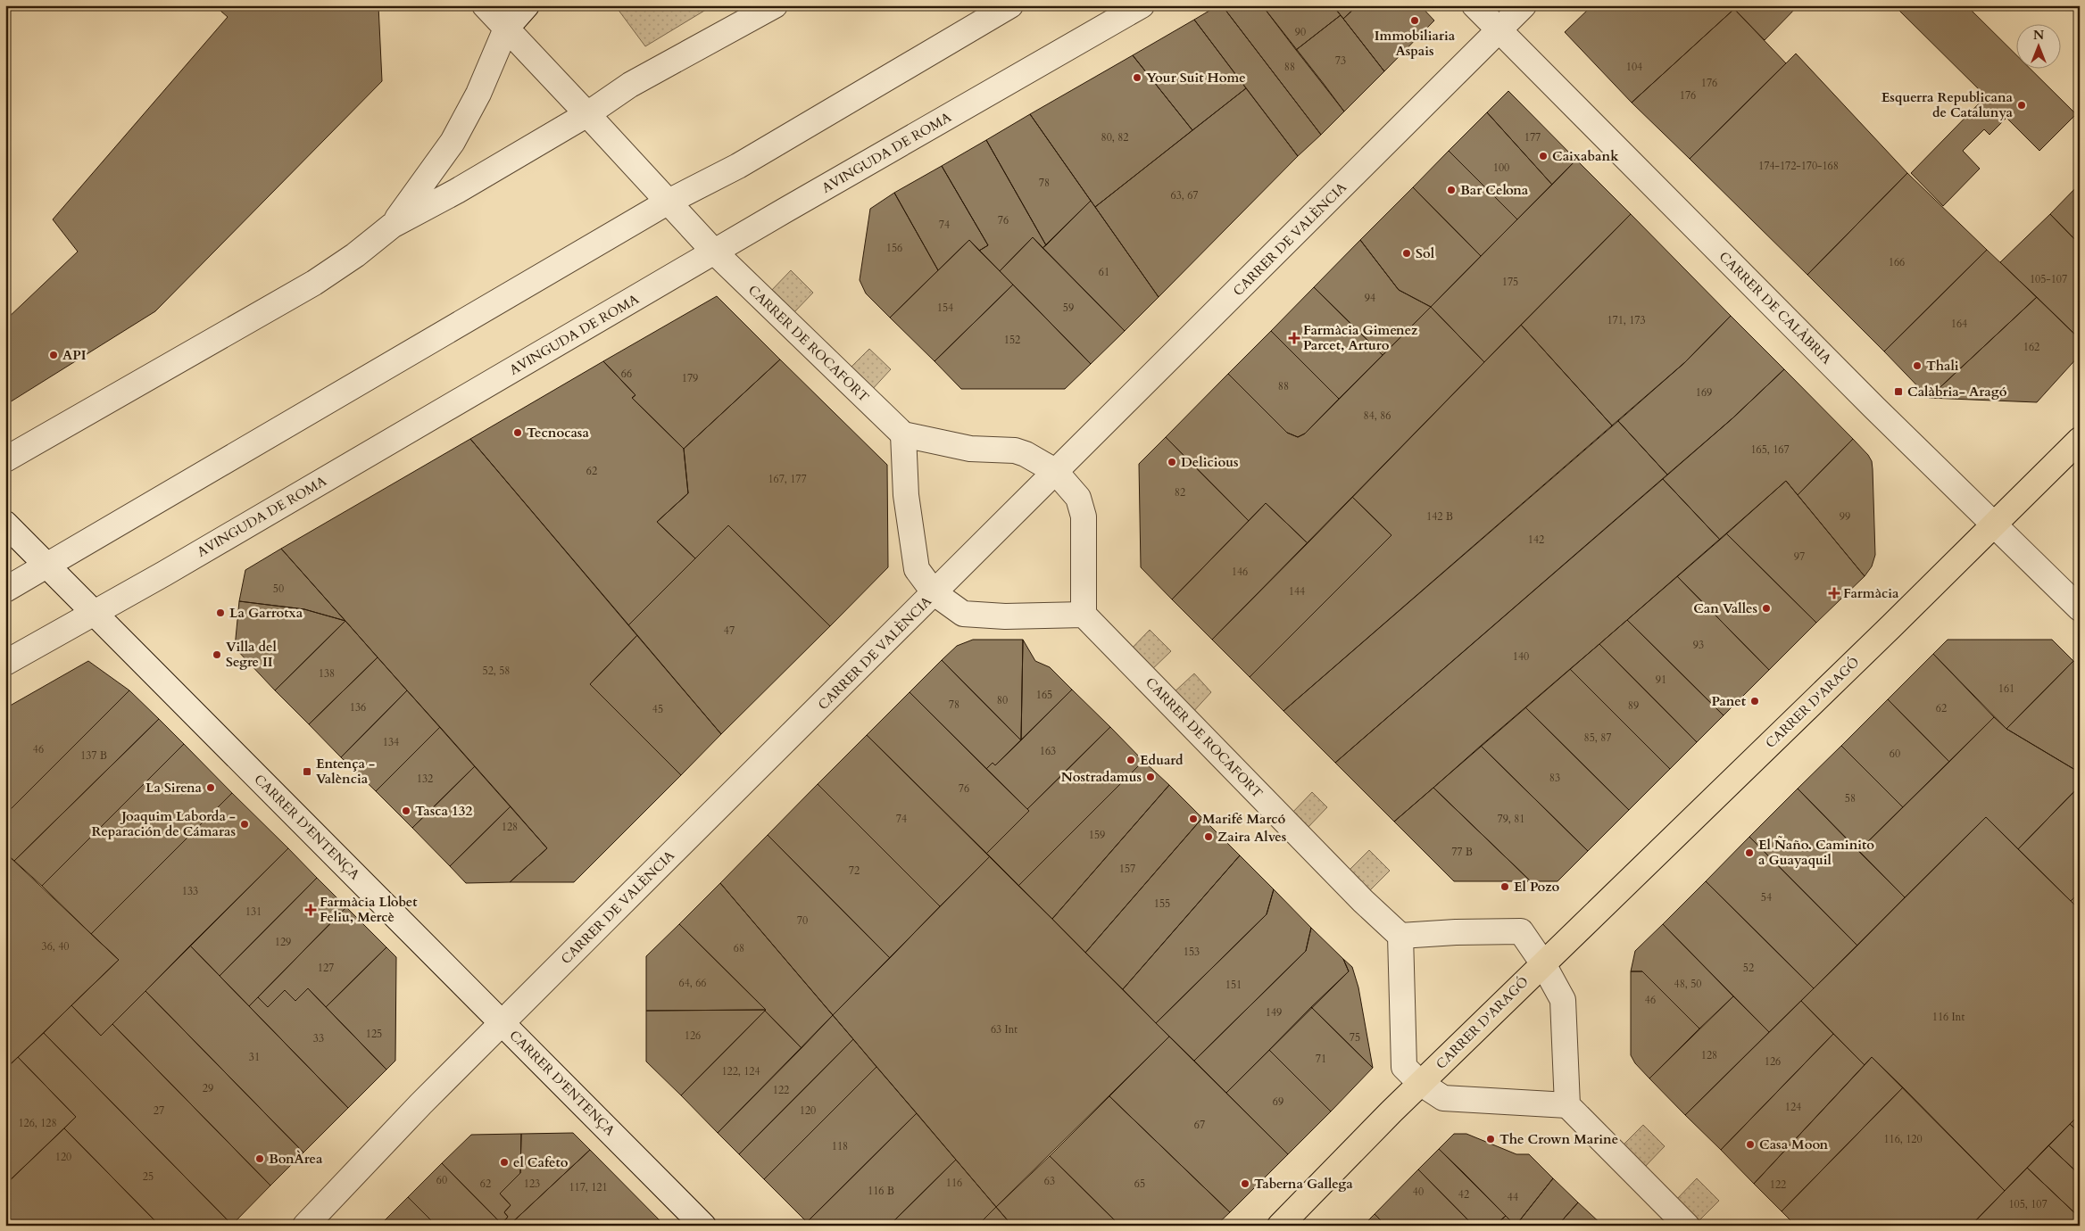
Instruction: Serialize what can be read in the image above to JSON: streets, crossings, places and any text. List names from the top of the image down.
{
  "streets": {
    "main road": ["CARRER D'ARAGÓ"],
    "street": [
      "AVINGUDA DE ROMA",
      "CARRER DE VALÈNCIA",
      "CARRER DE CALÀBRIA",
      "CARRER DE ROCAFORT",
      "CARRER D'ENTENÇA"
    ]
  },
  "crossings": [
    ["AVINGUDA DE ROMA", "CARRER DE ROCAFORT"],
    ["AVINGUDA DE ROMA", "CARRER D'ENTENÇA"],
    ["CARRER DE VALÈNCIA", "CARRER DE CALÀBRIA"],
    ["CARRER DE VALÈNCIA", "CARRER DE ROCAFORT"],
    ["CARRER DE VALÈNCIA", "CARRER D'ENTENÇA"],
    ["CARRER DE CALÀBRIA", "CARRER D'ARAGÓ"]
  ],
  "places": {
    "other": [
      "Immobiliaria Aspais",
      "Your Suit Home",
      "Esquerra Republicana de Catalunya",
      "Caixabank",
      "Bar Celona",
      "Sol",
      "API",
      "Thali",
      "Tecnocasa",
      "Delicious",
      "Can Valles",
      "La Garrotxa",
      "Villa del Segre II",
      "Panet",
      "Eduard",
      "Nostradamus",
      "La Sirena",
      "Tasca 132",
      "Marifé Marcó",
      "Joaquim Laborda - Reparación de Cámaras",
      "Zaira Alves",
      "El Ñaño. Caminito a Guayaquil",
      "El Pozo",
      "The Crown Marine",
      "Casa Moon",
      "BonÀrea",
      "el Cafeto",
      "Taberna Gallega"
    ],
    "health": ["Farmàcia Gimenez Parcet, Arturo", "Farmàcia", "Farmàcia Llobet Feliu, Mercè"],
    "transit": ["Calàbria- Aragó", "Entença - València"]
  },
  "house_numbers": [
    "90",
    "73",
    "88",
    "104",
    "176",
    "176",
    "80, 82",
    "177",
    "174-172-170-168",
    "100",
    "78",
    "63, 67",
    "76",
    "74",
    "156",
    "166",
    "61",
    "105-107",
    "175",
    "94",
    "154",
    "59",
    "171, 173",
    "164",
    "152",
    "162",
    "66",
    "179",
    "88",
    "169",
    "84, 86",
    "165, 167",
    "62",
    "167, 177",
    "82",
    "142 B",
    "99",
    "142",
    "97",
    "146",
    "50",
    "144",
    "47",
    "93",
    "140",
    "52, 58",
    "138",
    "91",
    "161",
    "165",
    "80",
    "78",
    "89",
    "136",
    "62",
    "45",
    "85, 87",
    "134",
    "46",
    "163",
    "60",
    "137 B",
    "83",
    "132",
    "76",
    "58",
    "74",
    "79, 81",
    "128",
    "159",
    "77 B",
    "157",
    "72",
    "133",
    "54",
    "155",
    "131",
    "70",
    "129",
    "36, 40",
    "68",
    "153",
    "127",
    "52",
    "64, 66",
    "48, 50",
    "151",
    "46",
    "149",
    "116 Int",
    "63 Int",
    "125",
    "126",
    "75",
    "33",
    "128",
    "31",
    "71",
    "126",
    "122, 124",
    "29",
    "122",
    "69",
    "124",
    "27",
    "120",
    "126, 128",
    "67",
    "116, 120",
    "118",
    "120",
    "25",
    "60",
    "63",
    "116",
    "62",
    "123",
    "65",
    "122",
    "117, 121",
    "116 B",
    "40",
    "42",
    "44",
    "105, 107"
  ],
  "north": "top"
}
